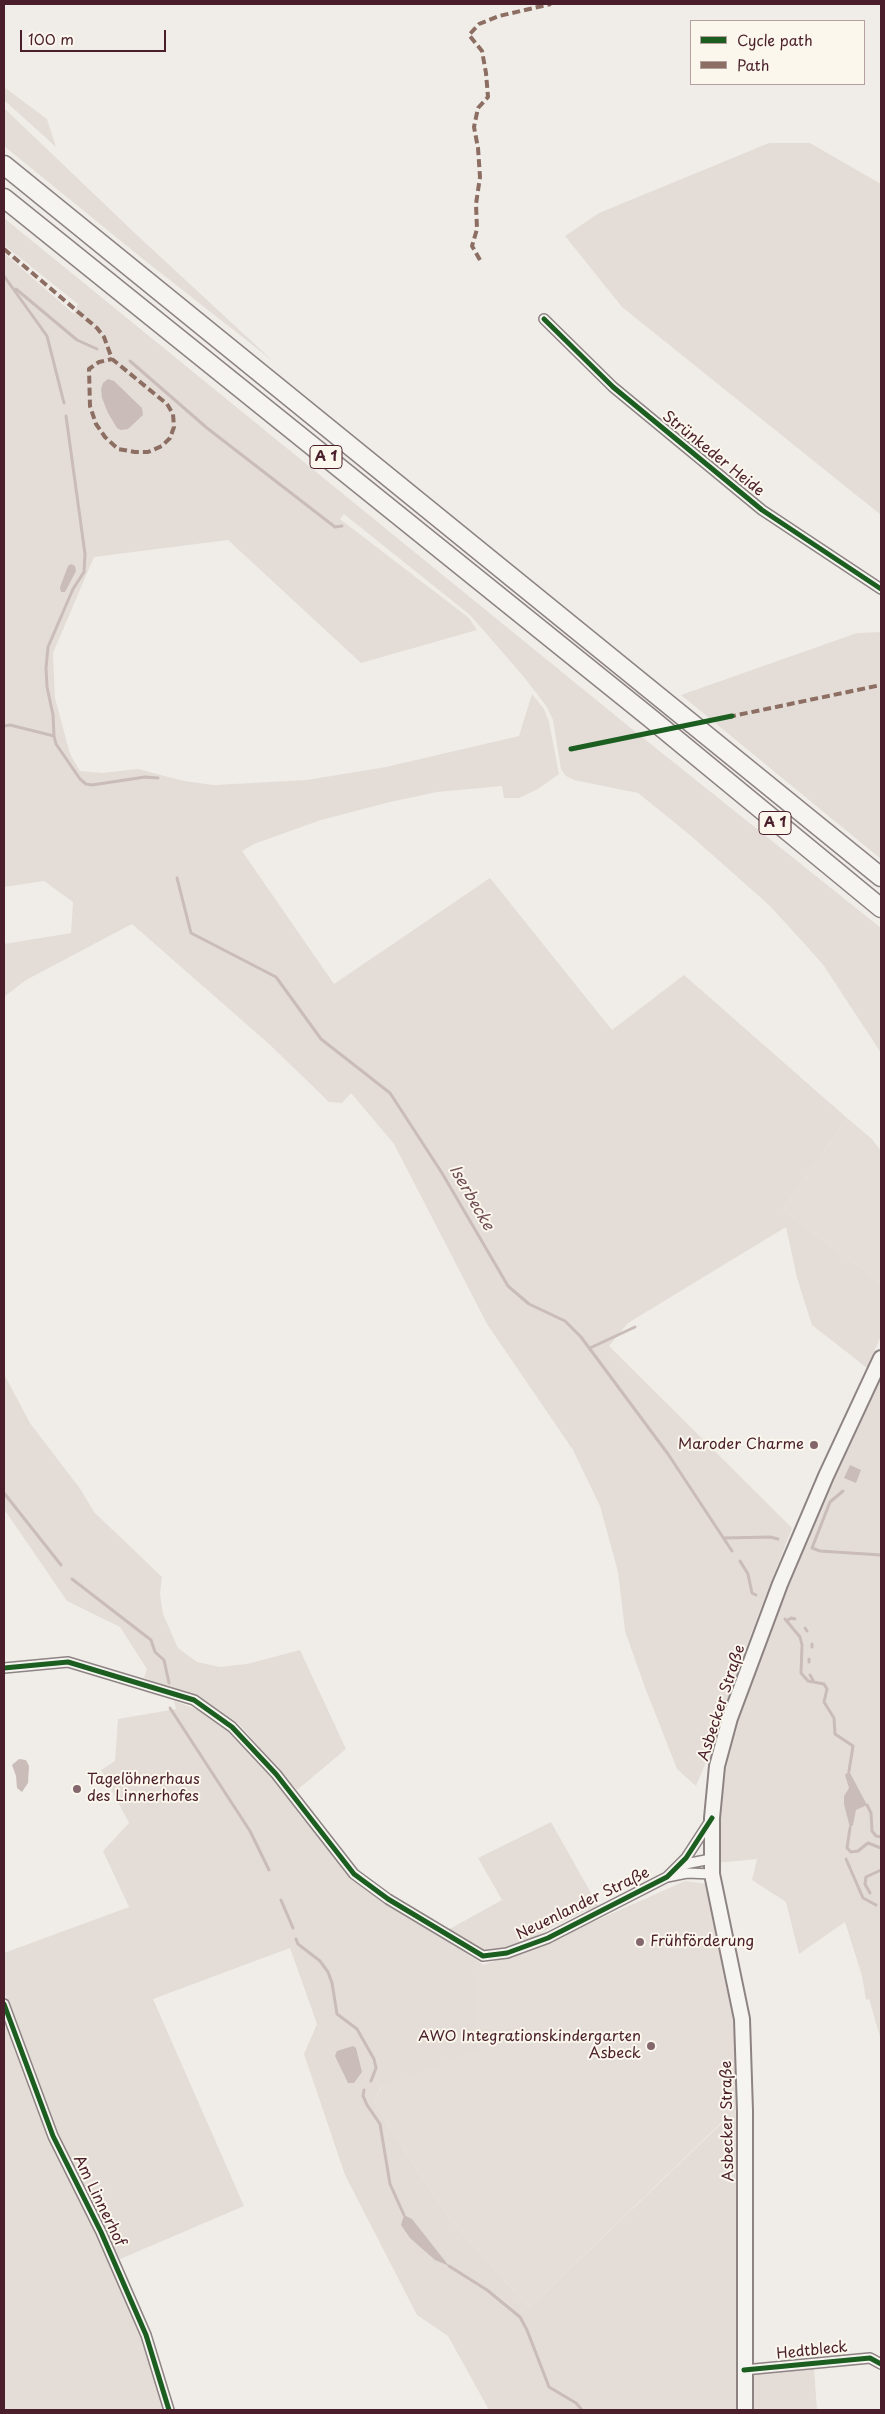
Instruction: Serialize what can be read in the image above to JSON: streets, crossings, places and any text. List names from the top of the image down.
{
  "streets": {
    "highway": ["A 1"],
    "main road": ["Asbecker Straße"],
    "street": [
      "Strünkeder Heide",
      "Neuenlander Straße",
      "Am Linnerhof",
      "Hedtbleck"
    ]
  },
  "crossings": [
    ["Asbecker Straße", "Neuenlander Straße"],
    ["Asbecker Straße", "Hedtbleck"]
  ],
  "water": ["Iserbecke"],
  "places": [
    "Maroder Charme",
    "Tagelöhnerhaus des Linnerhofes",
    "Frühförderung",
    "AWO Integrationskindergarten Asbeck"
  ],
  "legend": ["Cycle path", "Path"],
  "scale_bar": "100 m"
}
